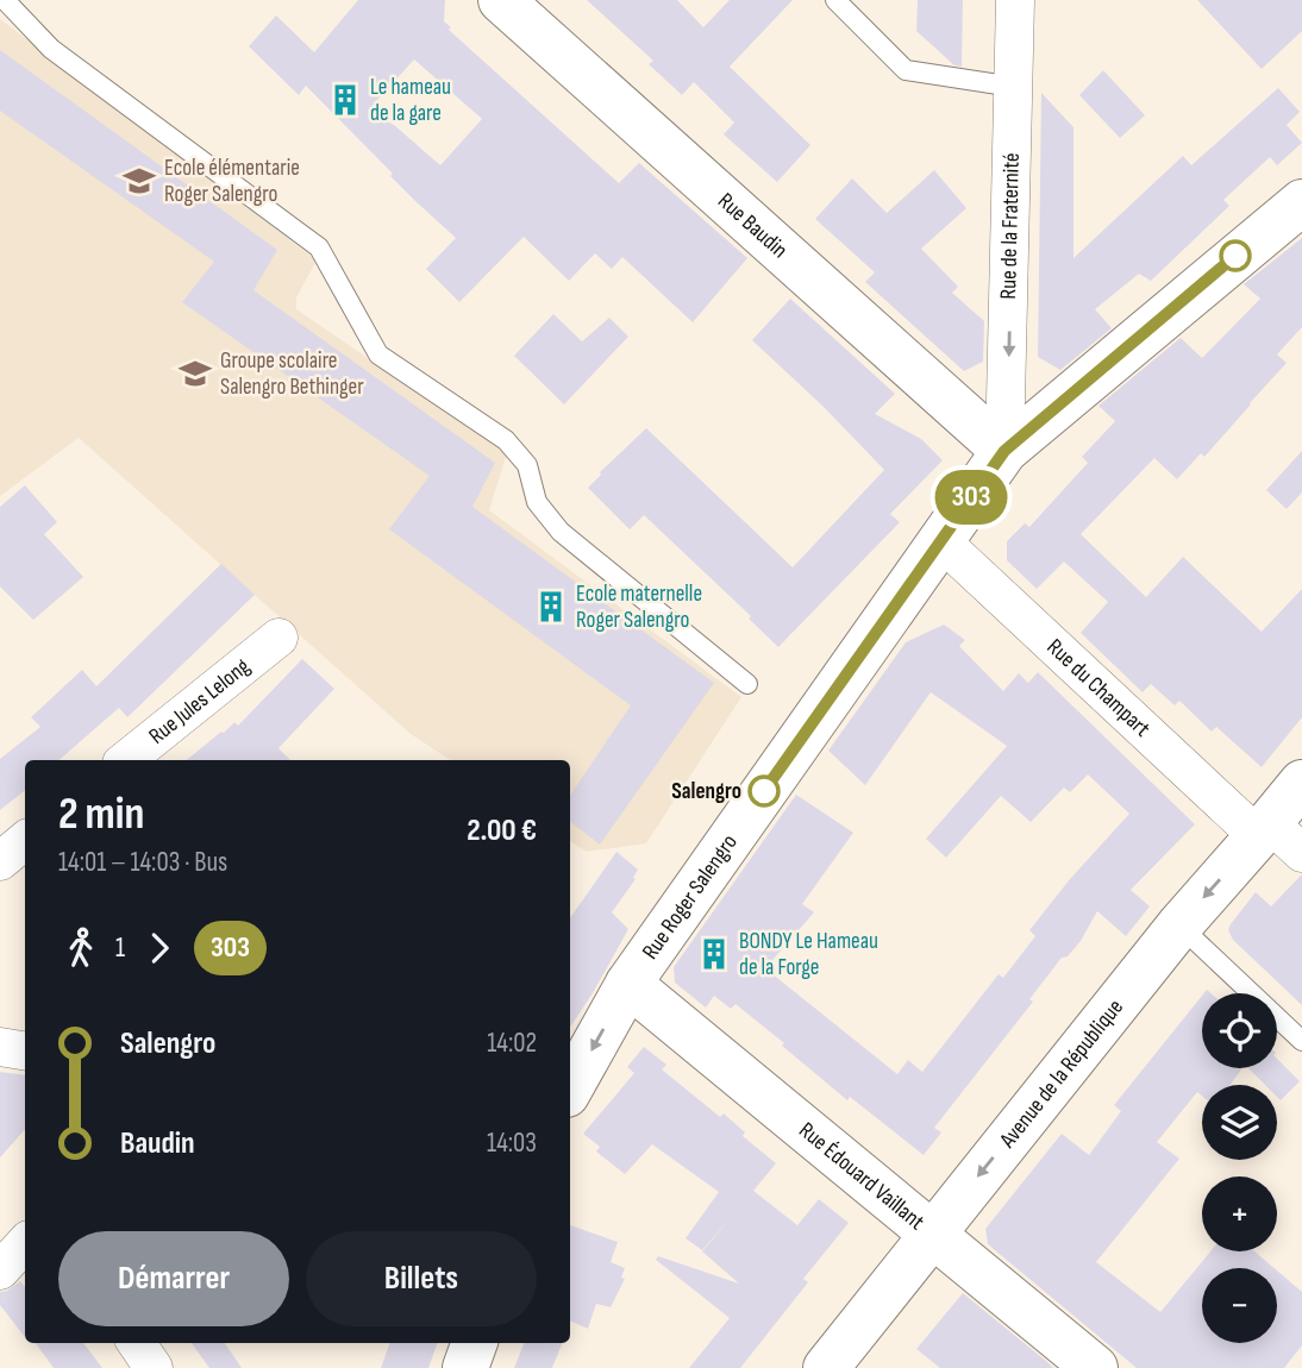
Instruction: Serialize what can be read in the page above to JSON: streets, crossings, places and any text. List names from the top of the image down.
{
  "streets": {
    "street": [
      "Rue Baudin",
      "Rue de la Fraternité",
      "Rue du Champart",
      "Rue Jules Lelong",
      "Rue Roger Salengro",
      "Avenue de la République",
      "Rue Édouard Vaillant"
    ]
  },
  "crossings": [
    ["Rue Baudin", "Rue de la Fraternité"],
    ["Rue Baudin", "Rue Roger Salengro"],
    ["Rue de la Fraternité", "Rue Roger Salengro"],
    ["Rue du Champart", "Rue Roger Salengro"],
    ["Rue du Champart", "Avenue de la République"],
    ["Rue Roger Salengro", "Rue Édouard Vaillant"],
    ["Avenue de la République", "Rue Édouard Vaillant"]
  ],
  "one_way": ["Rue de la Fraternité", "Avenue de la République"],
  "places": {
    "building": ["Le hameau de la gare", "Ecole maternelle Roger Salengro", "BONDY Le Hameau de la Forge"],
    "school or university": ["Ecole élémentarie Roger Salengro", "Groupe scolaire Salengro Bethinger"],
    "other": ["Salengro"]
  },
  "lines": ["bus line 303"],
  "page": {
    "on_map": "303",
    "heading": ["2 min", "14:01 – 14:03 · Bus", "2.00 €"],
    "legs": ["1", "303"],
    "map_buttons": ["+", "−"],
    "list": [
      {
        "name": "Salengro",
        "value": "14:02"
      },
      {
        "name": "Baudin",
        "value": "14:03"
      }
    ],
    "buttons": ["Démarrer", "Billets"]
  }
}
